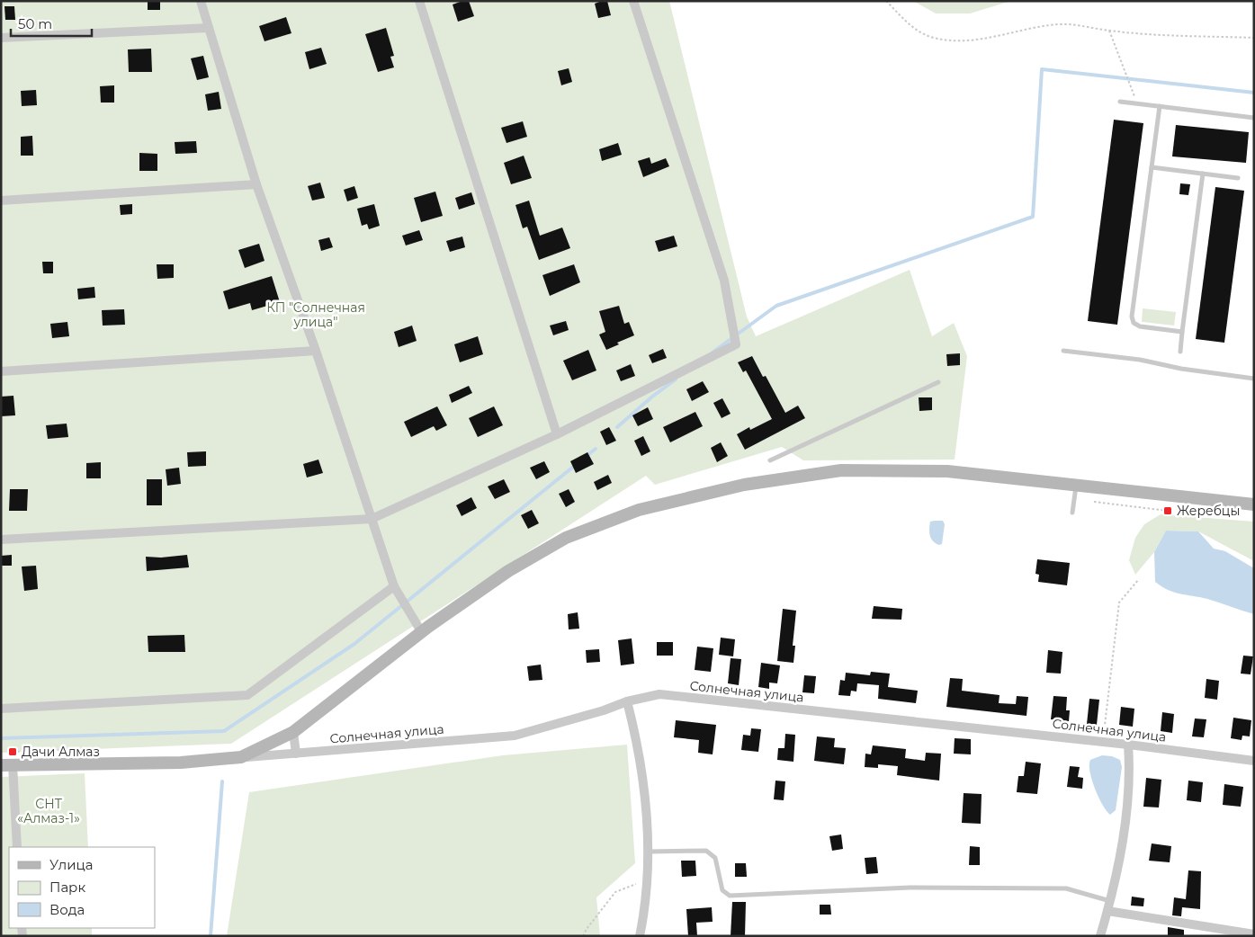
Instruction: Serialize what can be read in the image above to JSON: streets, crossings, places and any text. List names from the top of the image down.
{
  "streets": {
    "street": ["Солнечная улица"]
  },
  "parks": ["КП \"Солнечная улица\"", "СНТ «Алмаз-1»"],
  "places": {
    "transit": ["Жеребцы", "Дачи Алмаз"]
  },
  "legend": ["Улица", "Парк", "Вода"],
  "scale_bar": "50 m"
}
